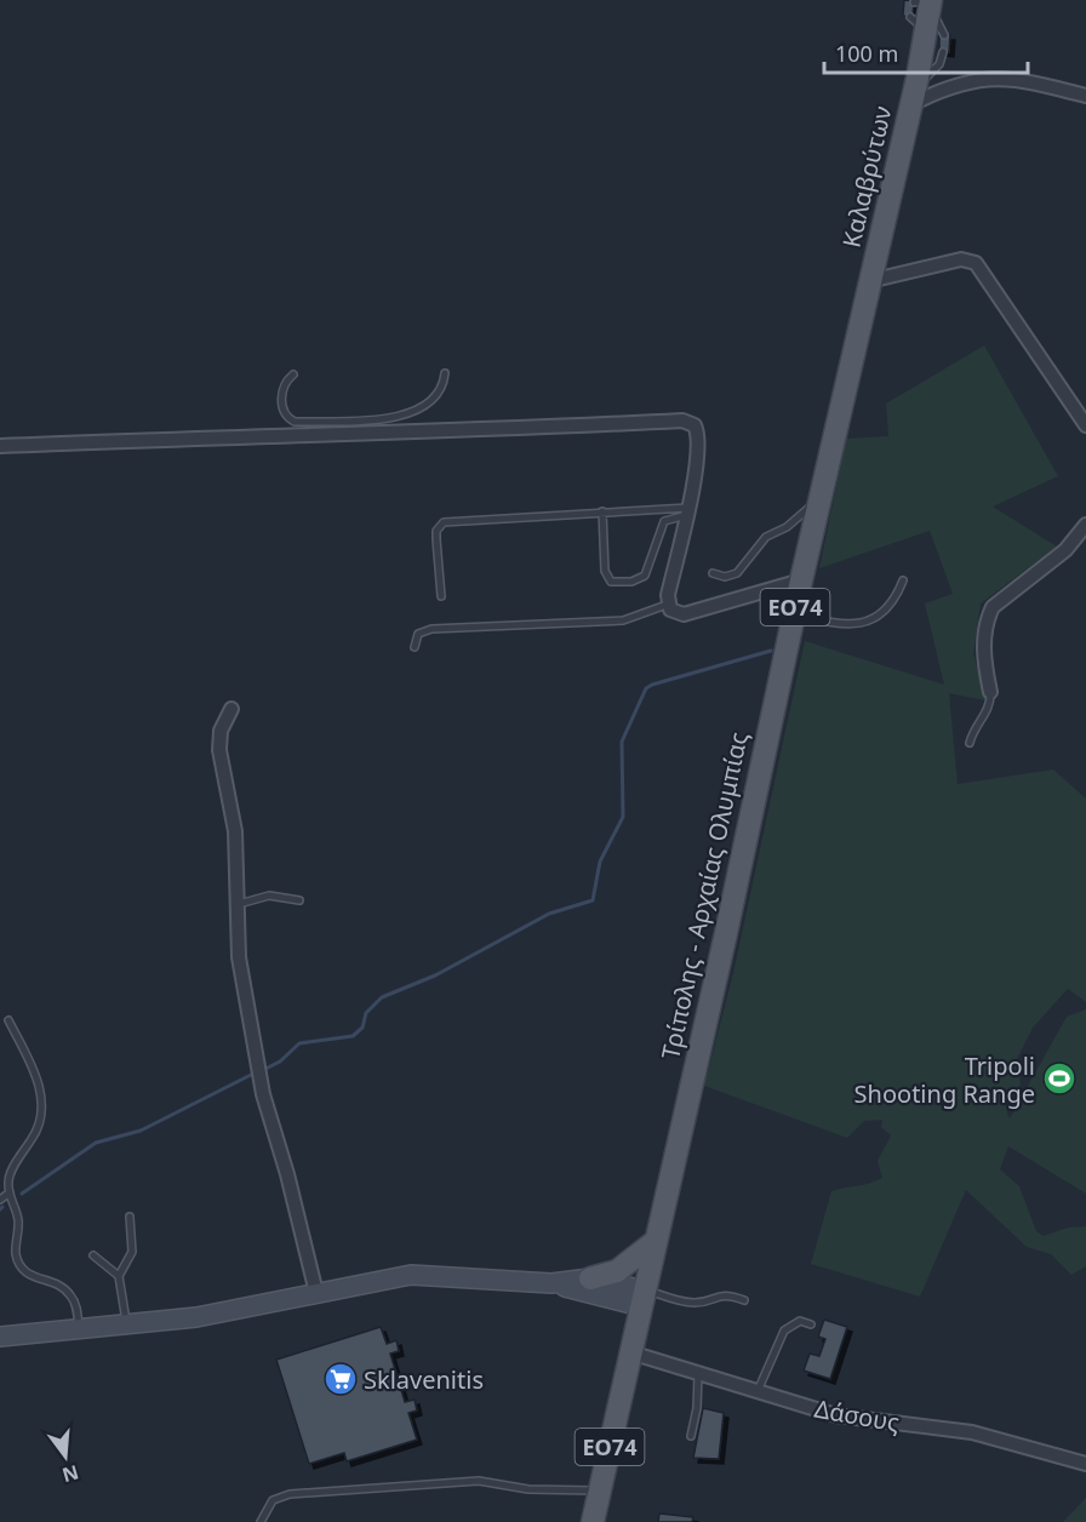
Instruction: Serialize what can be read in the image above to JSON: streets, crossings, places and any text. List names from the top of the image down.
{
  "streets": {
    "main road": ["Καλαβρύτων", "ΕΟ74", "Τρίπολης - Αρχαίας Ολυμπίας"],
    "street": ["Δάσους"]
  },
  "crossings": [
    ["Καλαβρύτων", "Τρίπολης - Αρχαίας Ολυμπίας"],
    ["Τρίπολης - Αρχαίας Ολυμπίας", "Δάσους"]
  ],
  "places": {
    "sports": ["Tripoli Shooting Range"],
    "supermarket": ["Sklavenitis"]
  },
  "scale_bar": "100 m",
  "north": "bottom"
}
